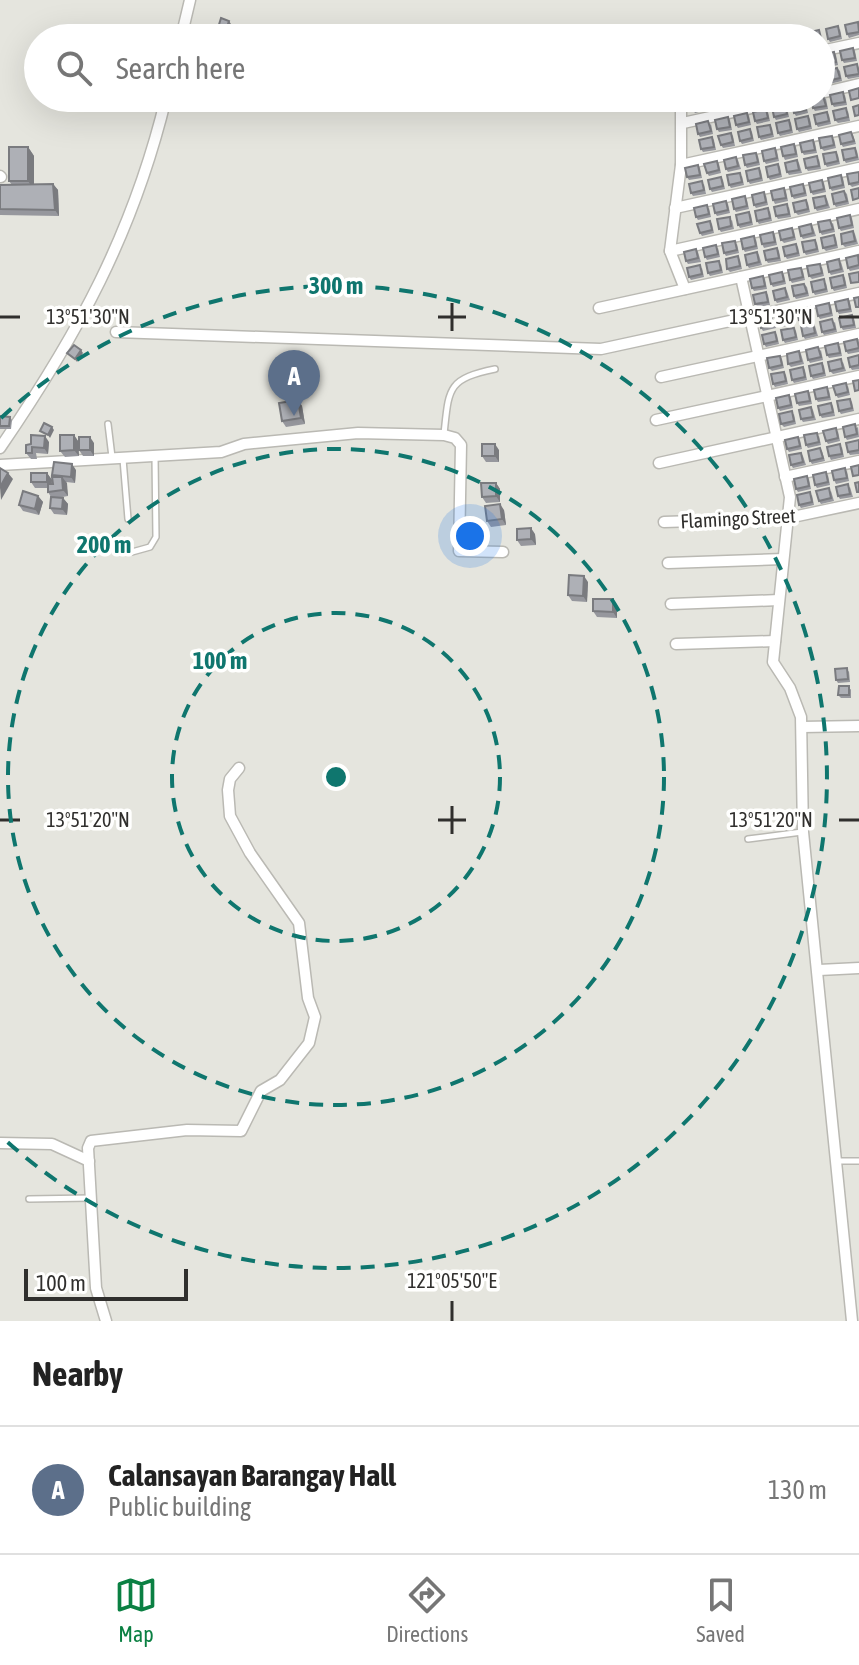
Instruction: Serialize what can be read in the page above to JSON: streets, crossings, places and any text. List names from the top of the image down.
{
  "streets": {
    "street": ["Flamingo Street"]
  },
  "scale_bar": "100 m",
  "page": {
    "search": "Search here",
    "pins": "A",
    "scale": "100 m",
    "heading": "Nearby",
    "list": [
      {
        "mark": "A",
        "name": "Calansayan Barangay Hall",
        "note": "Public building",
        "value": "130 m"
      }
    ],
    "nav": ["Map", "Directions", "Saved"]
  },
  "coordinates": ["13°51'30\"N", "13°51'20\"N", "121°05'50\"E"],
  "rings": ["300 m", "200 m", "100 m"]
}
